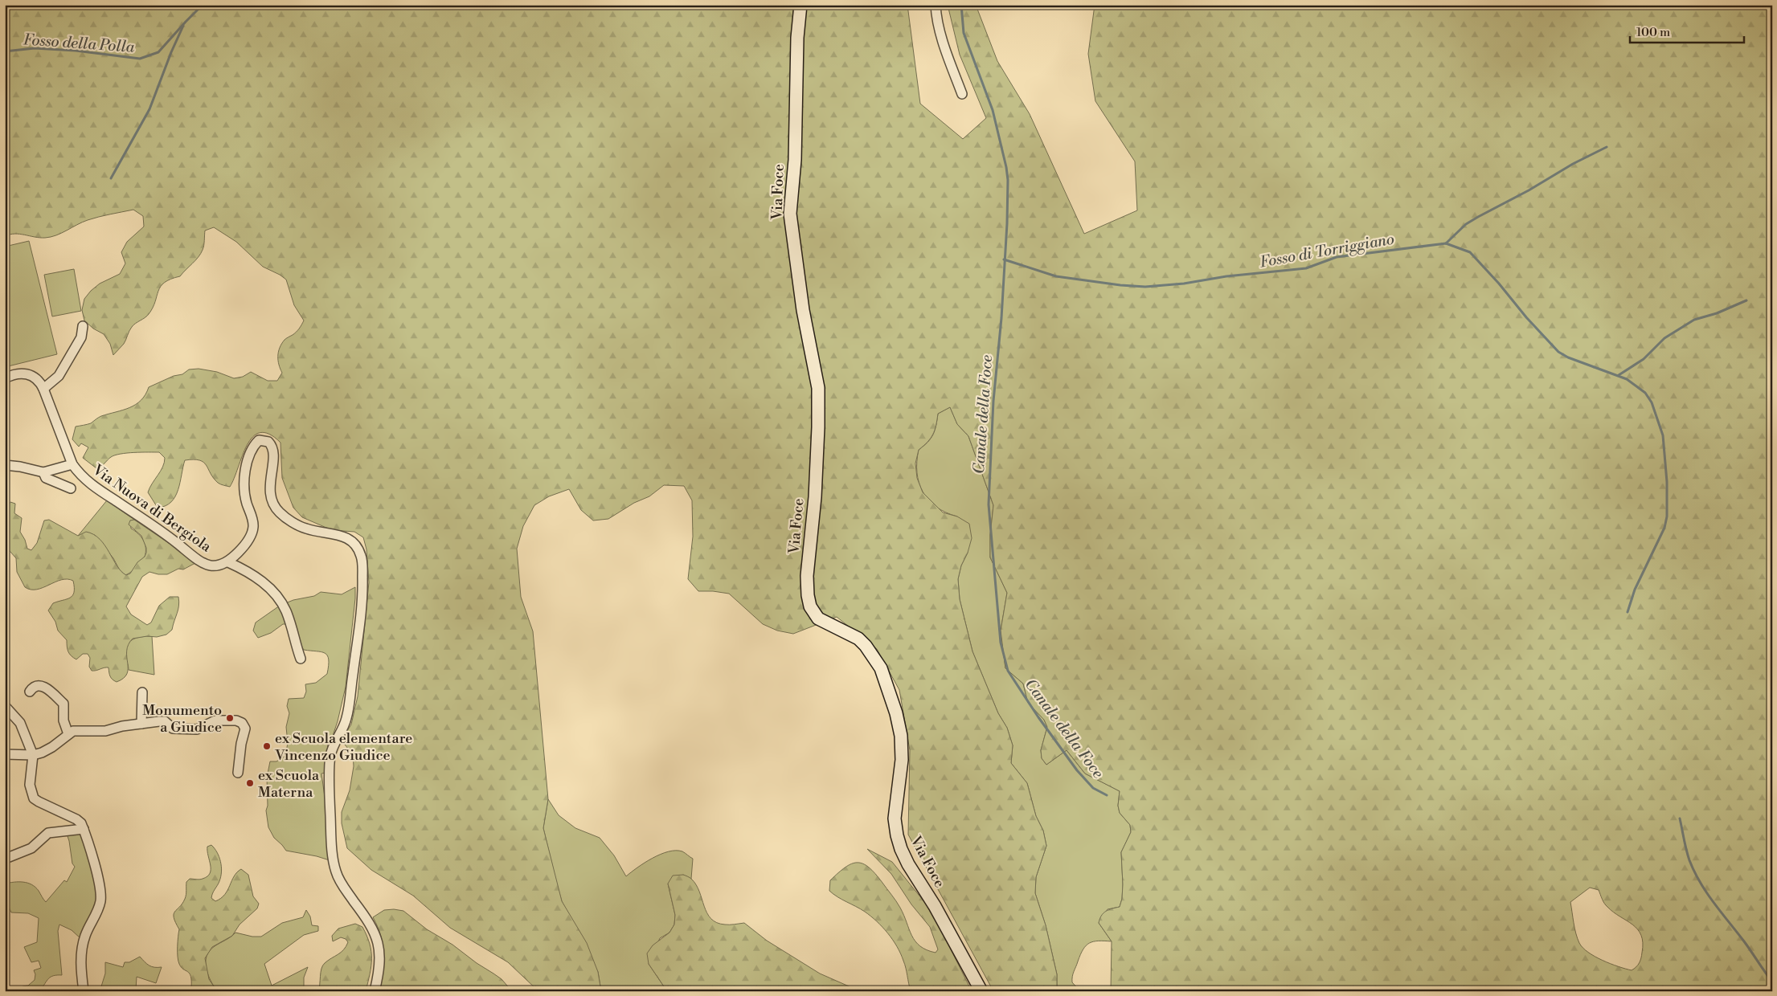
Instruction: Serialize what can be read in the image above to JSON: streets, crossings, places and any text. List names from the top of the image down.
{
  "streets": {
    "main road": ["Via Foce"],
    "street": ["Via Nuova di Bergiola"]
  },
  "water": ["Fosso della Polla", "Fosso di Torriggiano", "Canale della Foce"],
  "places": ["Monumento a Giudice", "ex Scuola elementare Vincenzo Giudice", "ex Scuola Materna"],
  "scale_bar": "100 m"
}
